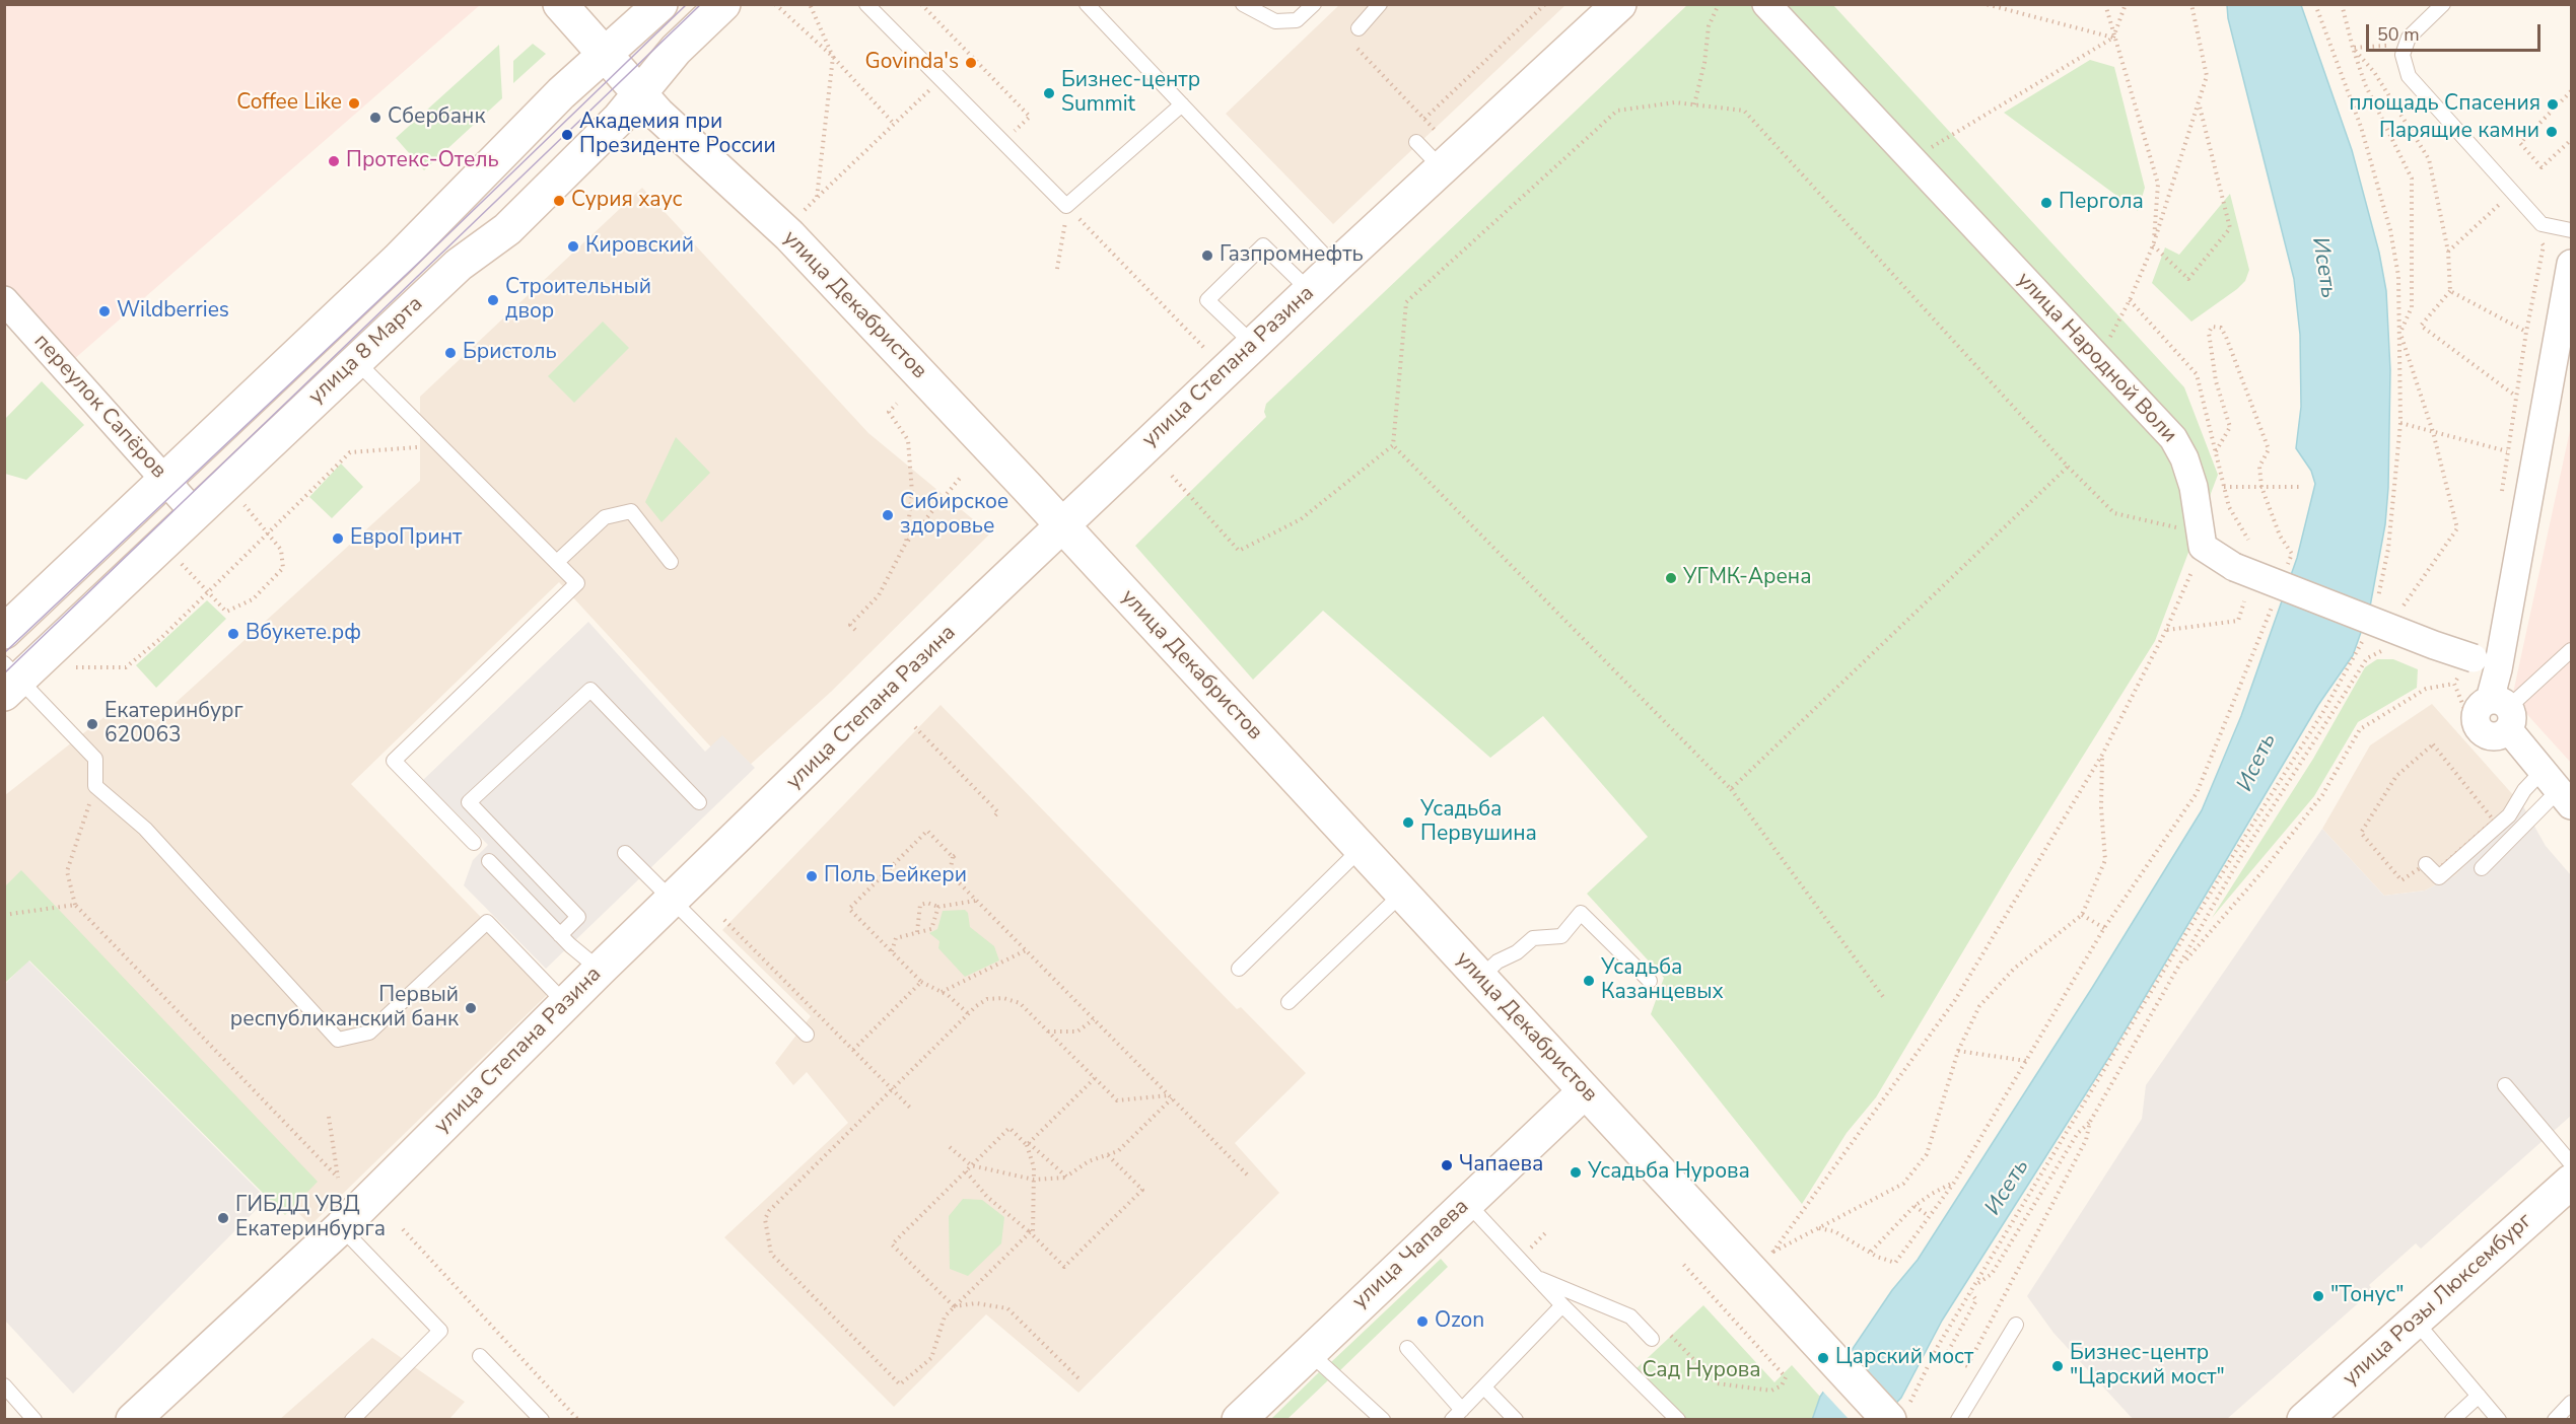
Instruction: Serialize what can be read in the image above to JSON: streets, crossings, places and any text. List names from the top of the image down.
{
  "streets": {
    "street": [
      "улица Декабристов",
      "улица 8 Марта",
      "улица Народной Воли",
      "улица Степана Разина",
      "переулок Сапёров",
      "улица Чапаева",
      "улица Розы Люксембург"
    ]
  },
  "crossings": [
    ["улица Декабристов", "улица 8 Марта"],
    ["улица Декабристов", "улица Степана Разина"],
    ["улица Декабристов", "улица Чапаева"],
    ["улица 8 Марта", "переулок Сапёров"]
  ],
  "water": ["Исеть"],
  "parks": ["Сад Нурова"],
  "places": [
    "Govinda's",
    "Бизнес-центр Summit",
    "Coffee Like",
    "площадь Спасения",
    "Сбербанк",
    "Парящие камни",
    "Академия при Президенте России",
    "Протекс-Отель",
    "Сурия хаус",
    "Пергола",
    "Кировский",
    "Газпромнефть",
    "Строительный двор",
    "Wildberries",
    "Бристоль",
    "Сибирское здоровье",
    "ЕвроПринт",
    "УГМК-Арена",
    "Вбукете.рф",
    "Екатеринбург 620063",
    "Усадьба Первушина",
    "Поль Бейкери",
    "Усадьба Казанцевых",
    "Первый республиканский банк",
    "Чапаева",
    "Усадьба Нурова",
    "ГИБДД УВД Екатеринбурга",
    "\"Тонус\"",
    "Ozon",
    "Царский мост",
    "Бизнес-центр \"Царский мост\""
  ],
  "scale_bar": "50 m"
}
